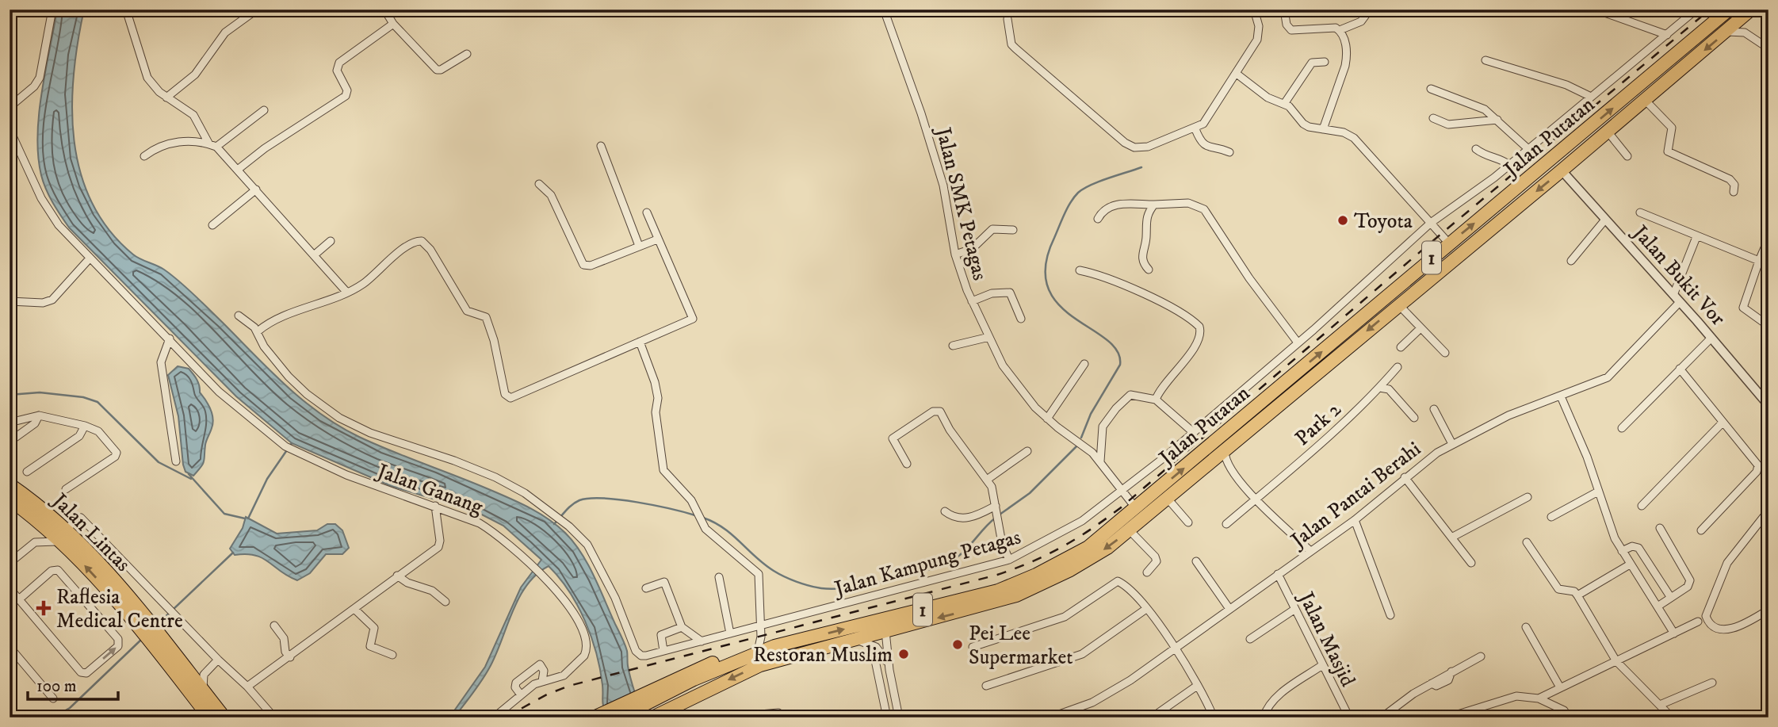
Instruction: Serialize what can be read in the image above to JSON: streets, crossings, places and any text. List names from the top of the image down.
{
  "streets": {
    "highway": ["Jalan Putatan", "1", "Jalan Lintas"],
    "street": [
      "Jalan SMK Petagas",
      "Jalan Bukit Vor",
      "Park 2",
      "Jalan Ganang",
      "Jalan Pantai Berahi",
      "Jalan Kampung Petagas",
      "Jalan Masjid"
    ]
  },
  "crossings": [
    ["Jalan Putatan", "Jalan SMK Petagas"],
    ["Jalan Putatan", "Jalan Bukit Vor"],
    ["Jalan SMK Petagas", "Jalan Kampung Petagas"],
    ["Jalan Bukit Vor", "Jalan Pantai Berahi"],
    ["Jalan Pantai Berahi", "Jalan Masjid"]
  ],
  "places": {
    "other": ["Toyota", "Pei Lee Supermarket", "Restoran Muslim"],
    "health": ["Raflesia Medical Centre"]
  },
  "scale_bar": "100 m"
}
